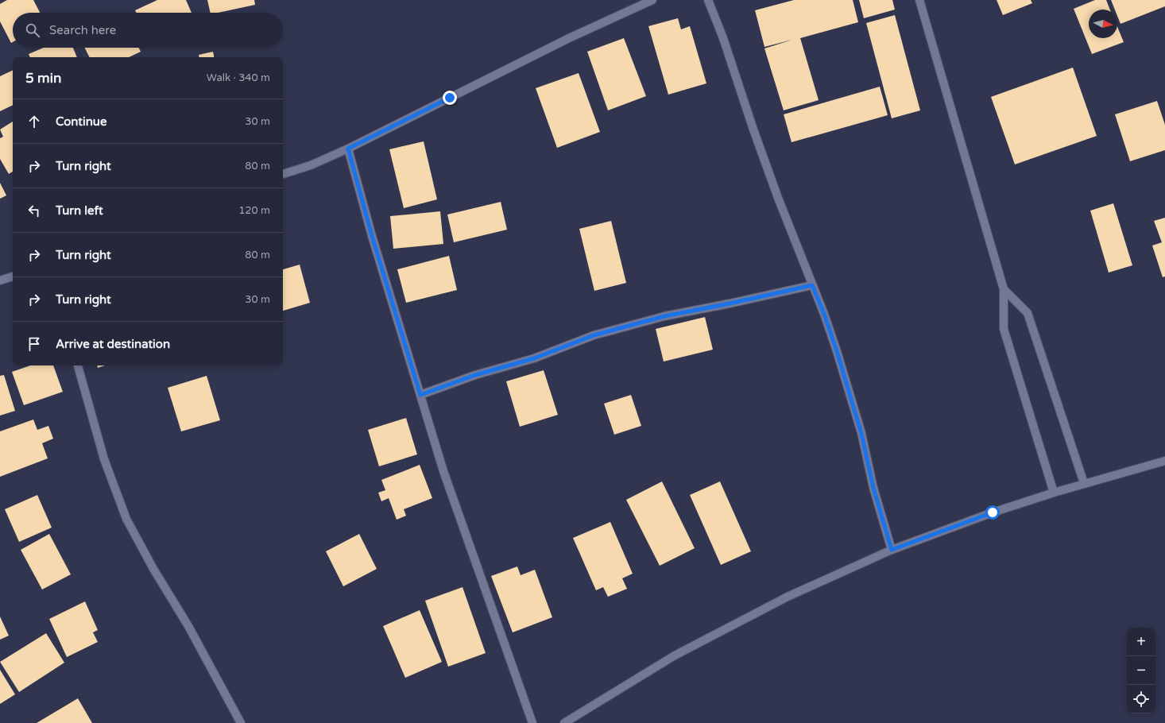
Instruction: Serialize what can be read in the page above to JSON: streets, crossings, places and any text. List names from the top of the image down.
{
  "north": "right",
  "page": {
    "search": "Search here",
    "heading": ["5 min", "Walk · 340 m"],
    "list": [
      ["Continue", "30 m"],
      ["Turn right", "80 m"],
      ["Turn left", "120 m"],
      ["Turn right", "80 m"],
      ["Turn right", "30 m"],
      "Arrive at destination"
    ],
    "map_buttons": ["+", "−"]
  }
}
